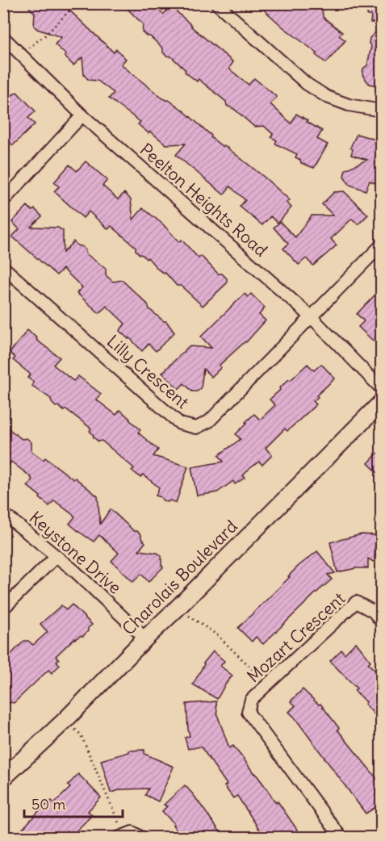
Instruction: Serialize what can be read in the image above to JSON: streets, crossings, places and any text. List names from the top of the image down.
{
  "streets": {
    "street": [
      "Peelton Heights Road",
      "Lilly Crescent",
      "Keystone Drive",
      "Charolais Boulevard",
      "Mozart Crescent"
    ]
  },
  "crossings": [
    ["Peelton Heights Road", "Lilly Crescent"],
    ["Keystone Drive", "Charolais Boulevard"]
  ],
  "scale_bar": "50 m"
}
